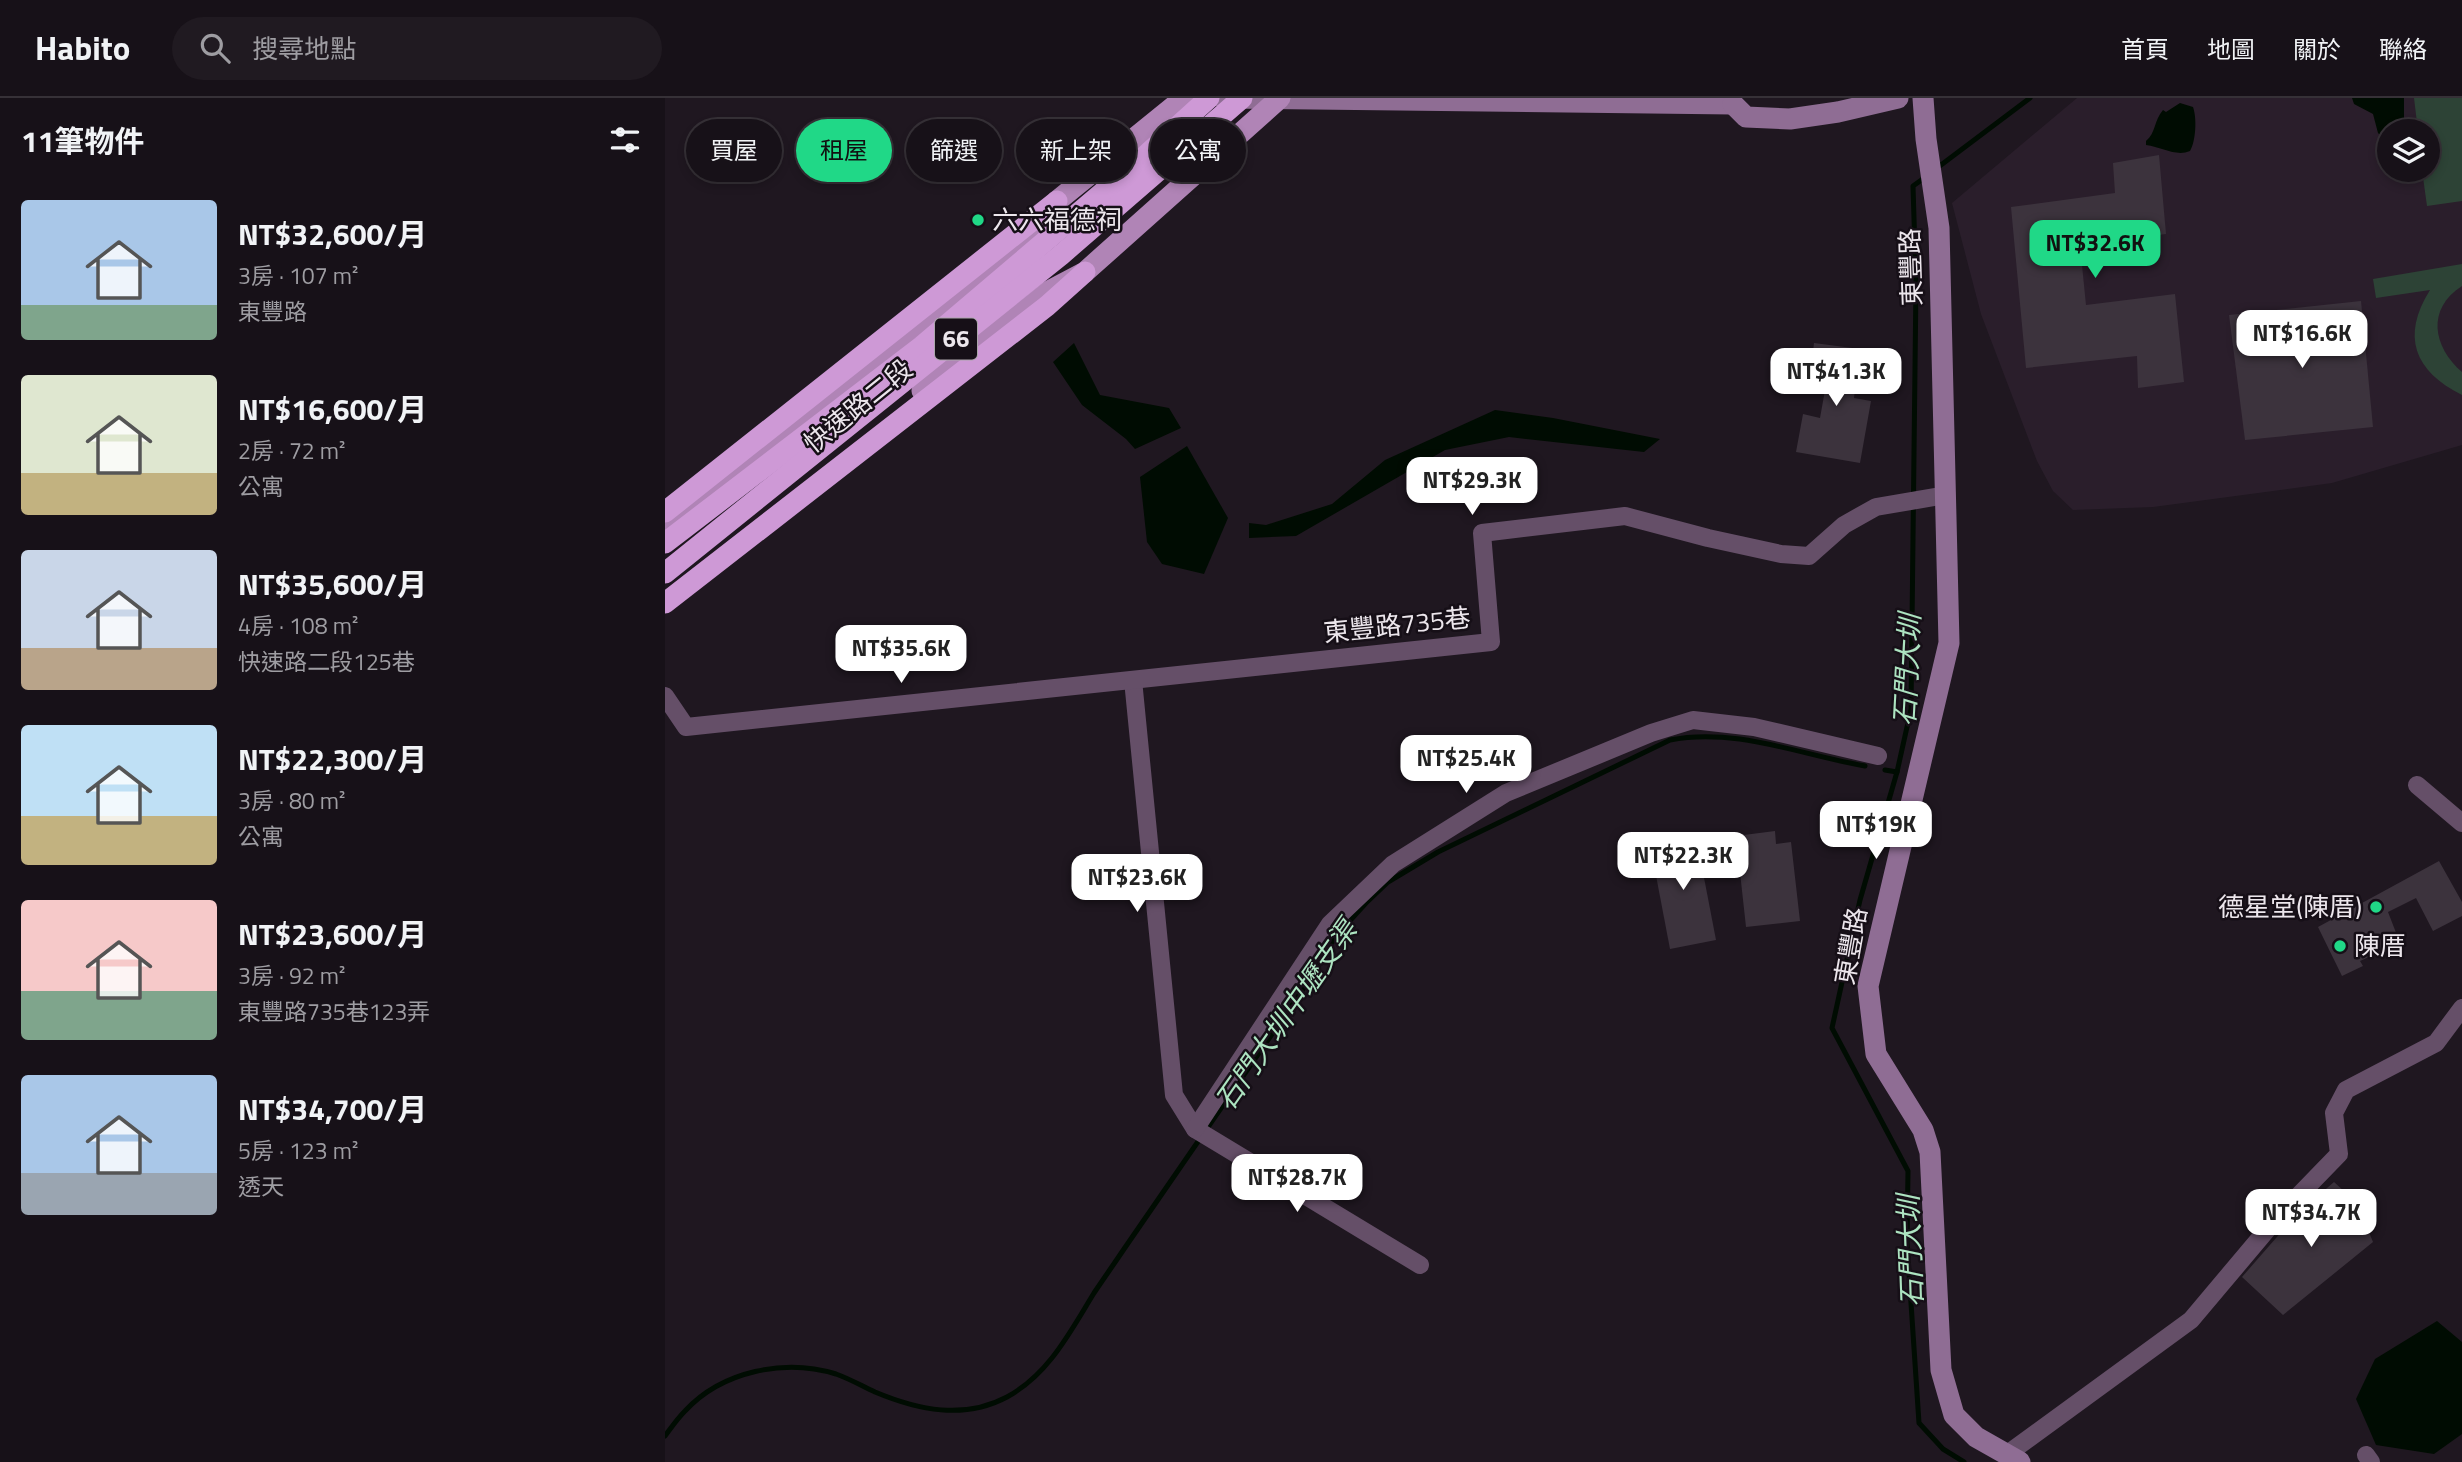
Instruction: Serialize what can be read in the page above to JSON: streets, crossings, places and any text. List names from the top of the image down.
{
  "streets": {
    "highway": ["66"],
    "main road": ["快速路二段"],
    "street": ["東豐路", "東豐路735巷"]
  },
  "crossings": [
    ["東豐路", "東豐路735巷"]
  ],
  "water": ["石門大圳", "石門大圳中壢支渠"],
  "places": ["六六福德祠", "德星堂(陳厝)", "陳厝"],
  "page": {
    "header": "Habito",
    "search": "搜尋地點",
    "nav": [
      "首頁",
      "地圖",
      "關於",
      "聯絡"
    ],
    "heading": "11筆物件",
    "chip": [
      "買屋",
      "租屋",
      "篩選",
      "新上架",
      "公寓"
    ],
    "list": [
      {
        "name": "NT$32,600/月",
        "note": "3房 · 107 m² · 東豐路"
      },
      {
        "name": "NT$16,600/月",
        "note": "2房 · 72 m² · 公寓"
      },
      {
        "name": "NT$35,600/月",
        "note": "4房 · 108 m² · 快速路二段125巷"
      },
      {
        "name": "NT$22,300/月",
        "note": "3房 · 80 m² · 公寓"
      },
      {
        "name": "NT$23,600/月",
        "note": "3房 · 92 m² · 東豐路735巷123弄"
      },
      {
        "name": "NT$34,700/月",
        "note": "5房 · 123 m² · 透天"
      }
    ],
    "price": [
      "NT$32.6K",
      "NT$16.6K",
      "NT$41.3K",
      "NT$29.3K",
      "NT$35.6K",
      "NT$25.4K",
      "NT$19K",
      "NT$22.3K",
      "NT$23.6K",
      "NT$28.7K",
      "NT$34.7K"
    ]
  }
}
